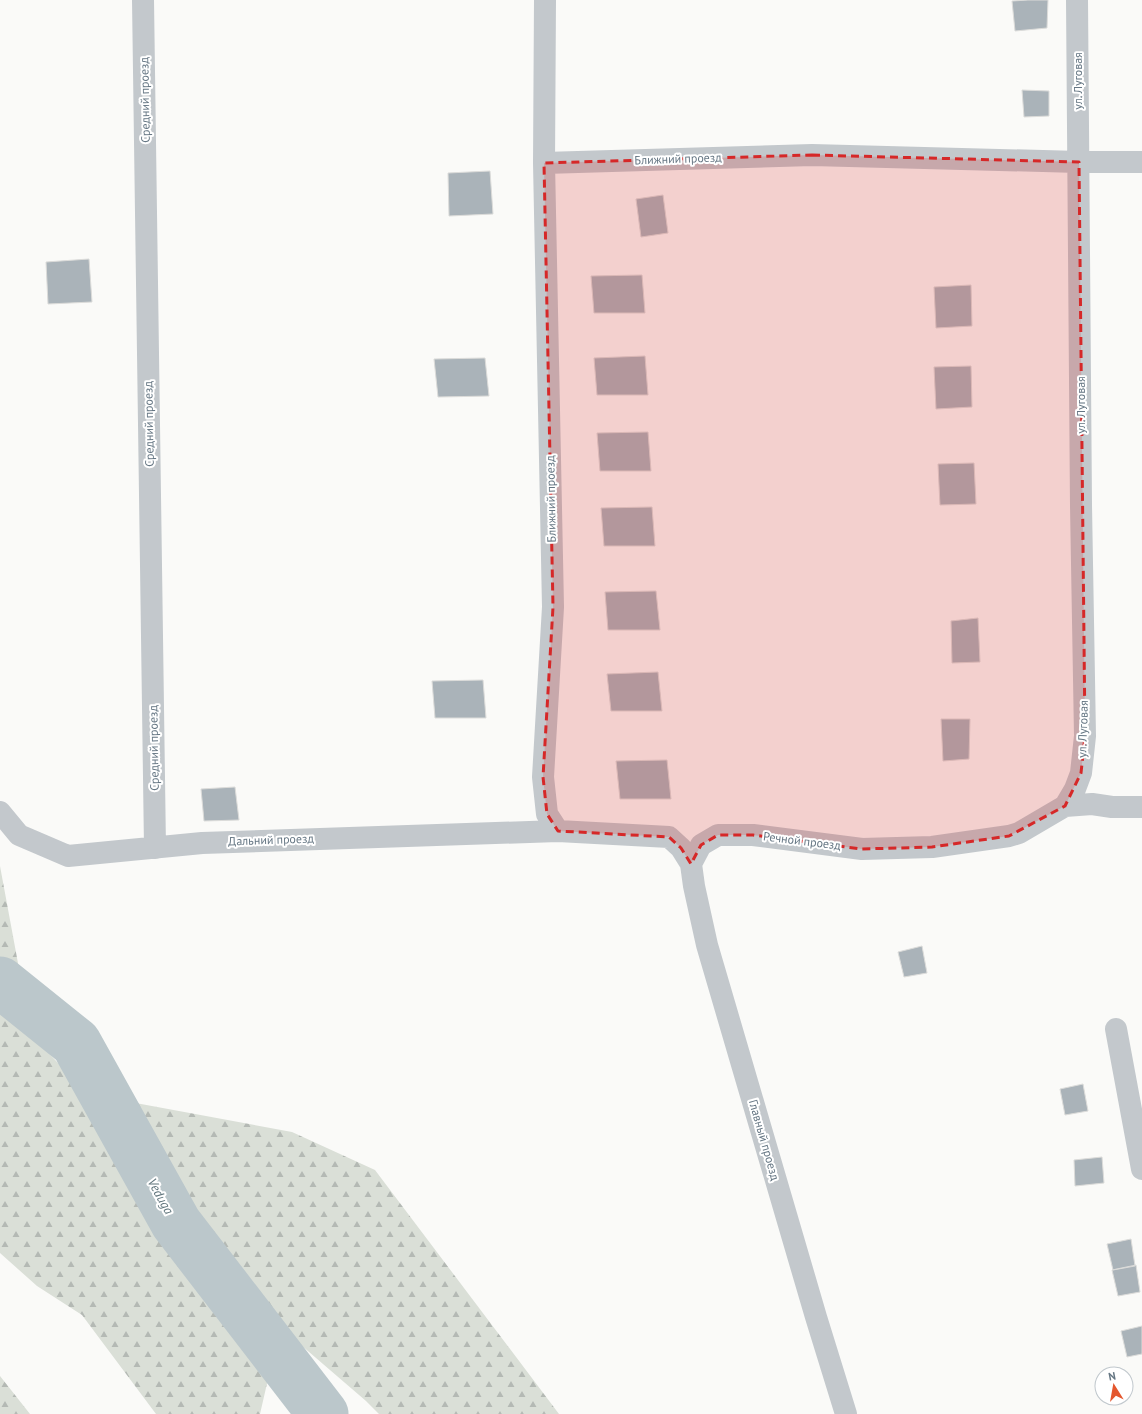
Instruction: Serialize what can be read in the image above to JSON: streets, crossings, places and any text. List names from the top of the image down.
{
  "streets": {
    "street": [
      "ул. Луговая",
      "Средний проезд",
      "Ближний проезд",
      "Дальний проезд",
      "Речной проезд",
      "Главный проезд"
    ]
  },
  "crossings": [
    ["ул. Луговая", "Ближний проезд"],
    ["ул. Луговая", "Речной проезд"],
    ["Средний проезд", "Дальний проезд"],
    ["Ближний проезд", "Дальний проезд"],
    ["Речной проезд", "Главный проезд"]
  ],
  "water": ["Veduga"],
  "north": "top"
}
